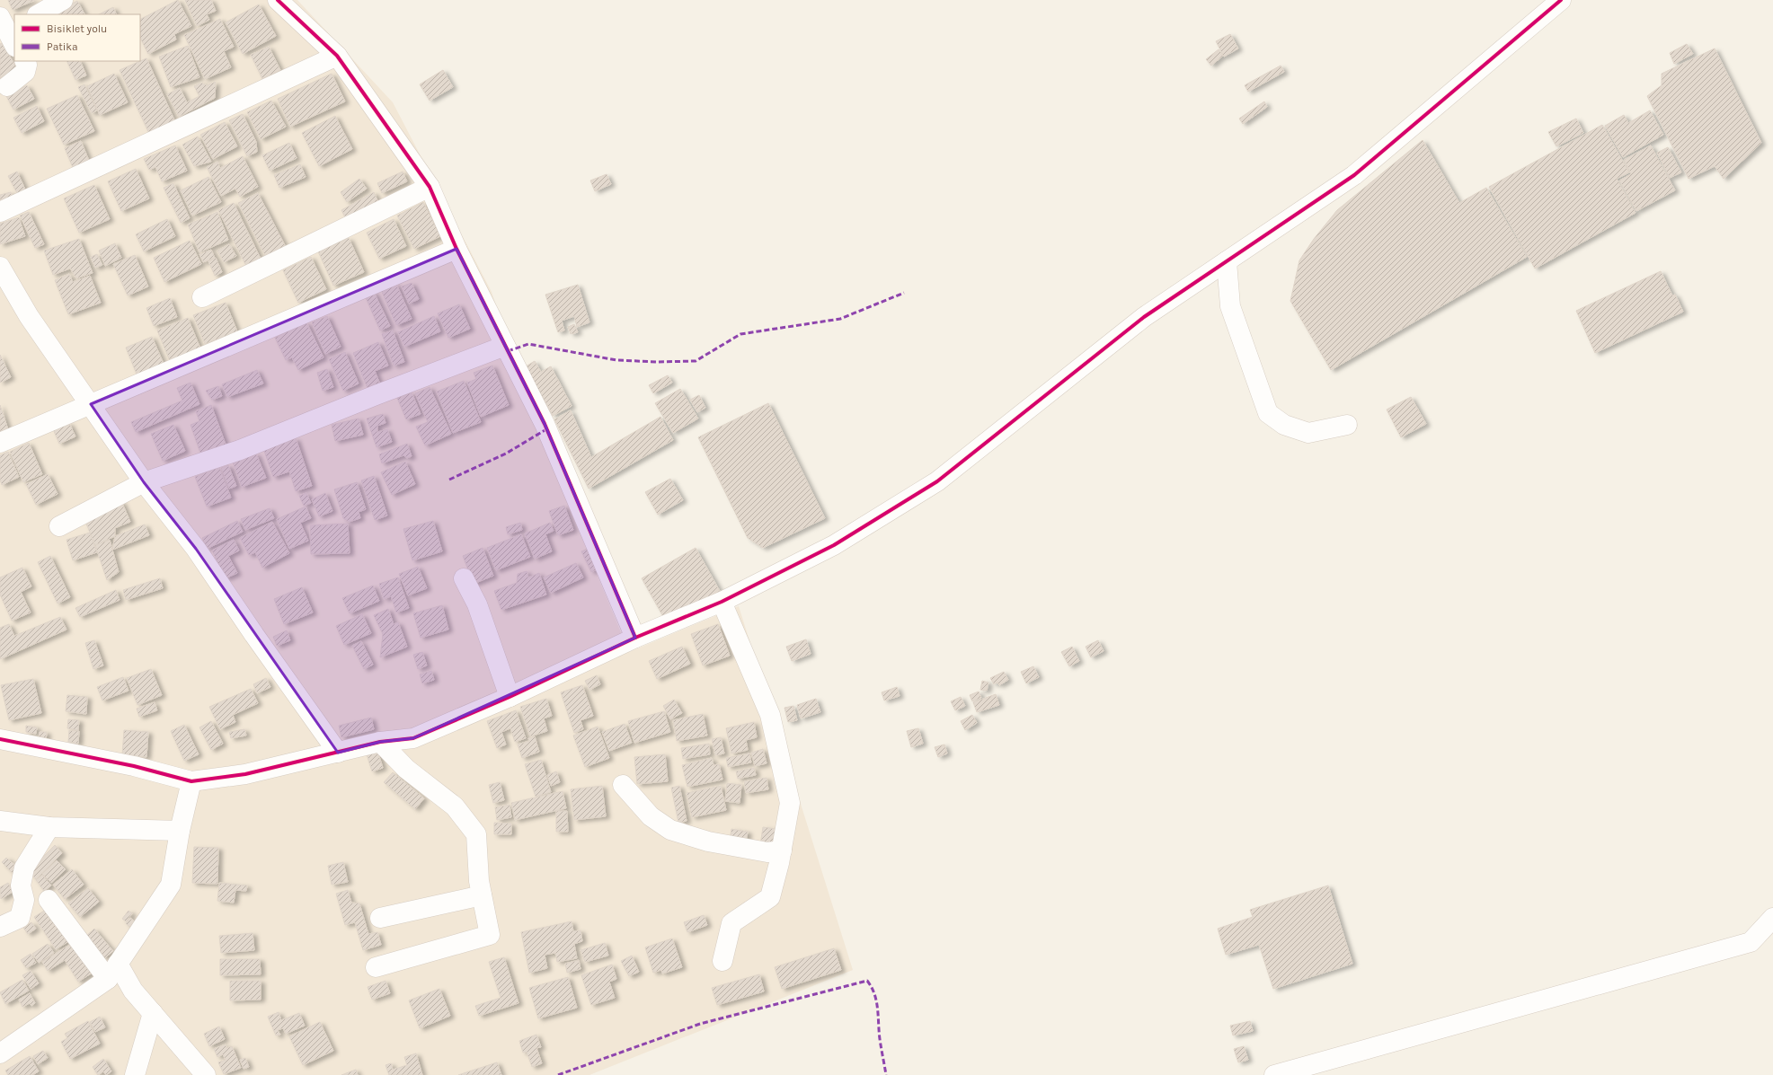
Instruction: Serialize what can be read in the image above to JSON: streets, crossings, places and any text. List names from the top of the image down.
{
  "legend": ["Bisiklet yolu", "Patika"]
}
